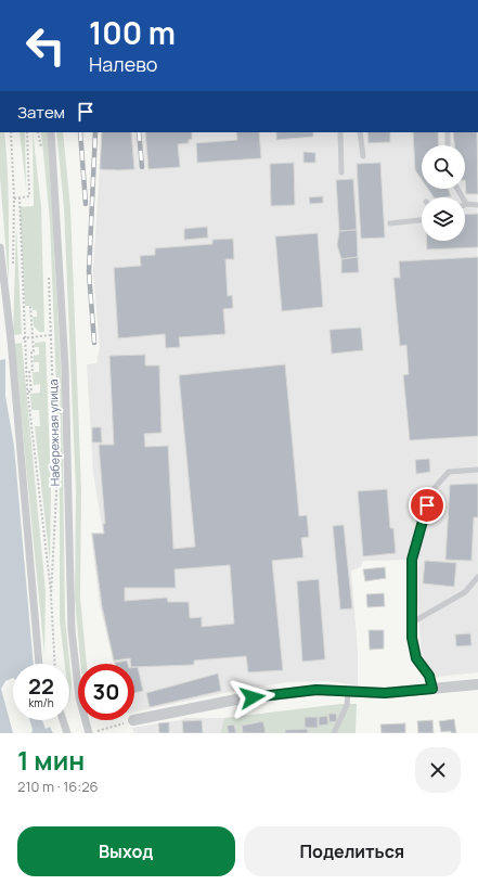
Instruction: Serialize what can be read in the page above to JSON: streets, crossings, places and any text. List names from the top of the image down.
{
  "streets": {
    "street": ["Набережная улица"]
  },
  "page": {
    "turn": ["100 m", "Налево"],
    "then": "Затем",
    "speed": "22 km/h",
    "limit": "30",
    "heading": ["1 мин", "210 m · 16:26"],
    "buttons": ["Выход", "Поделиться"]
  }
}
